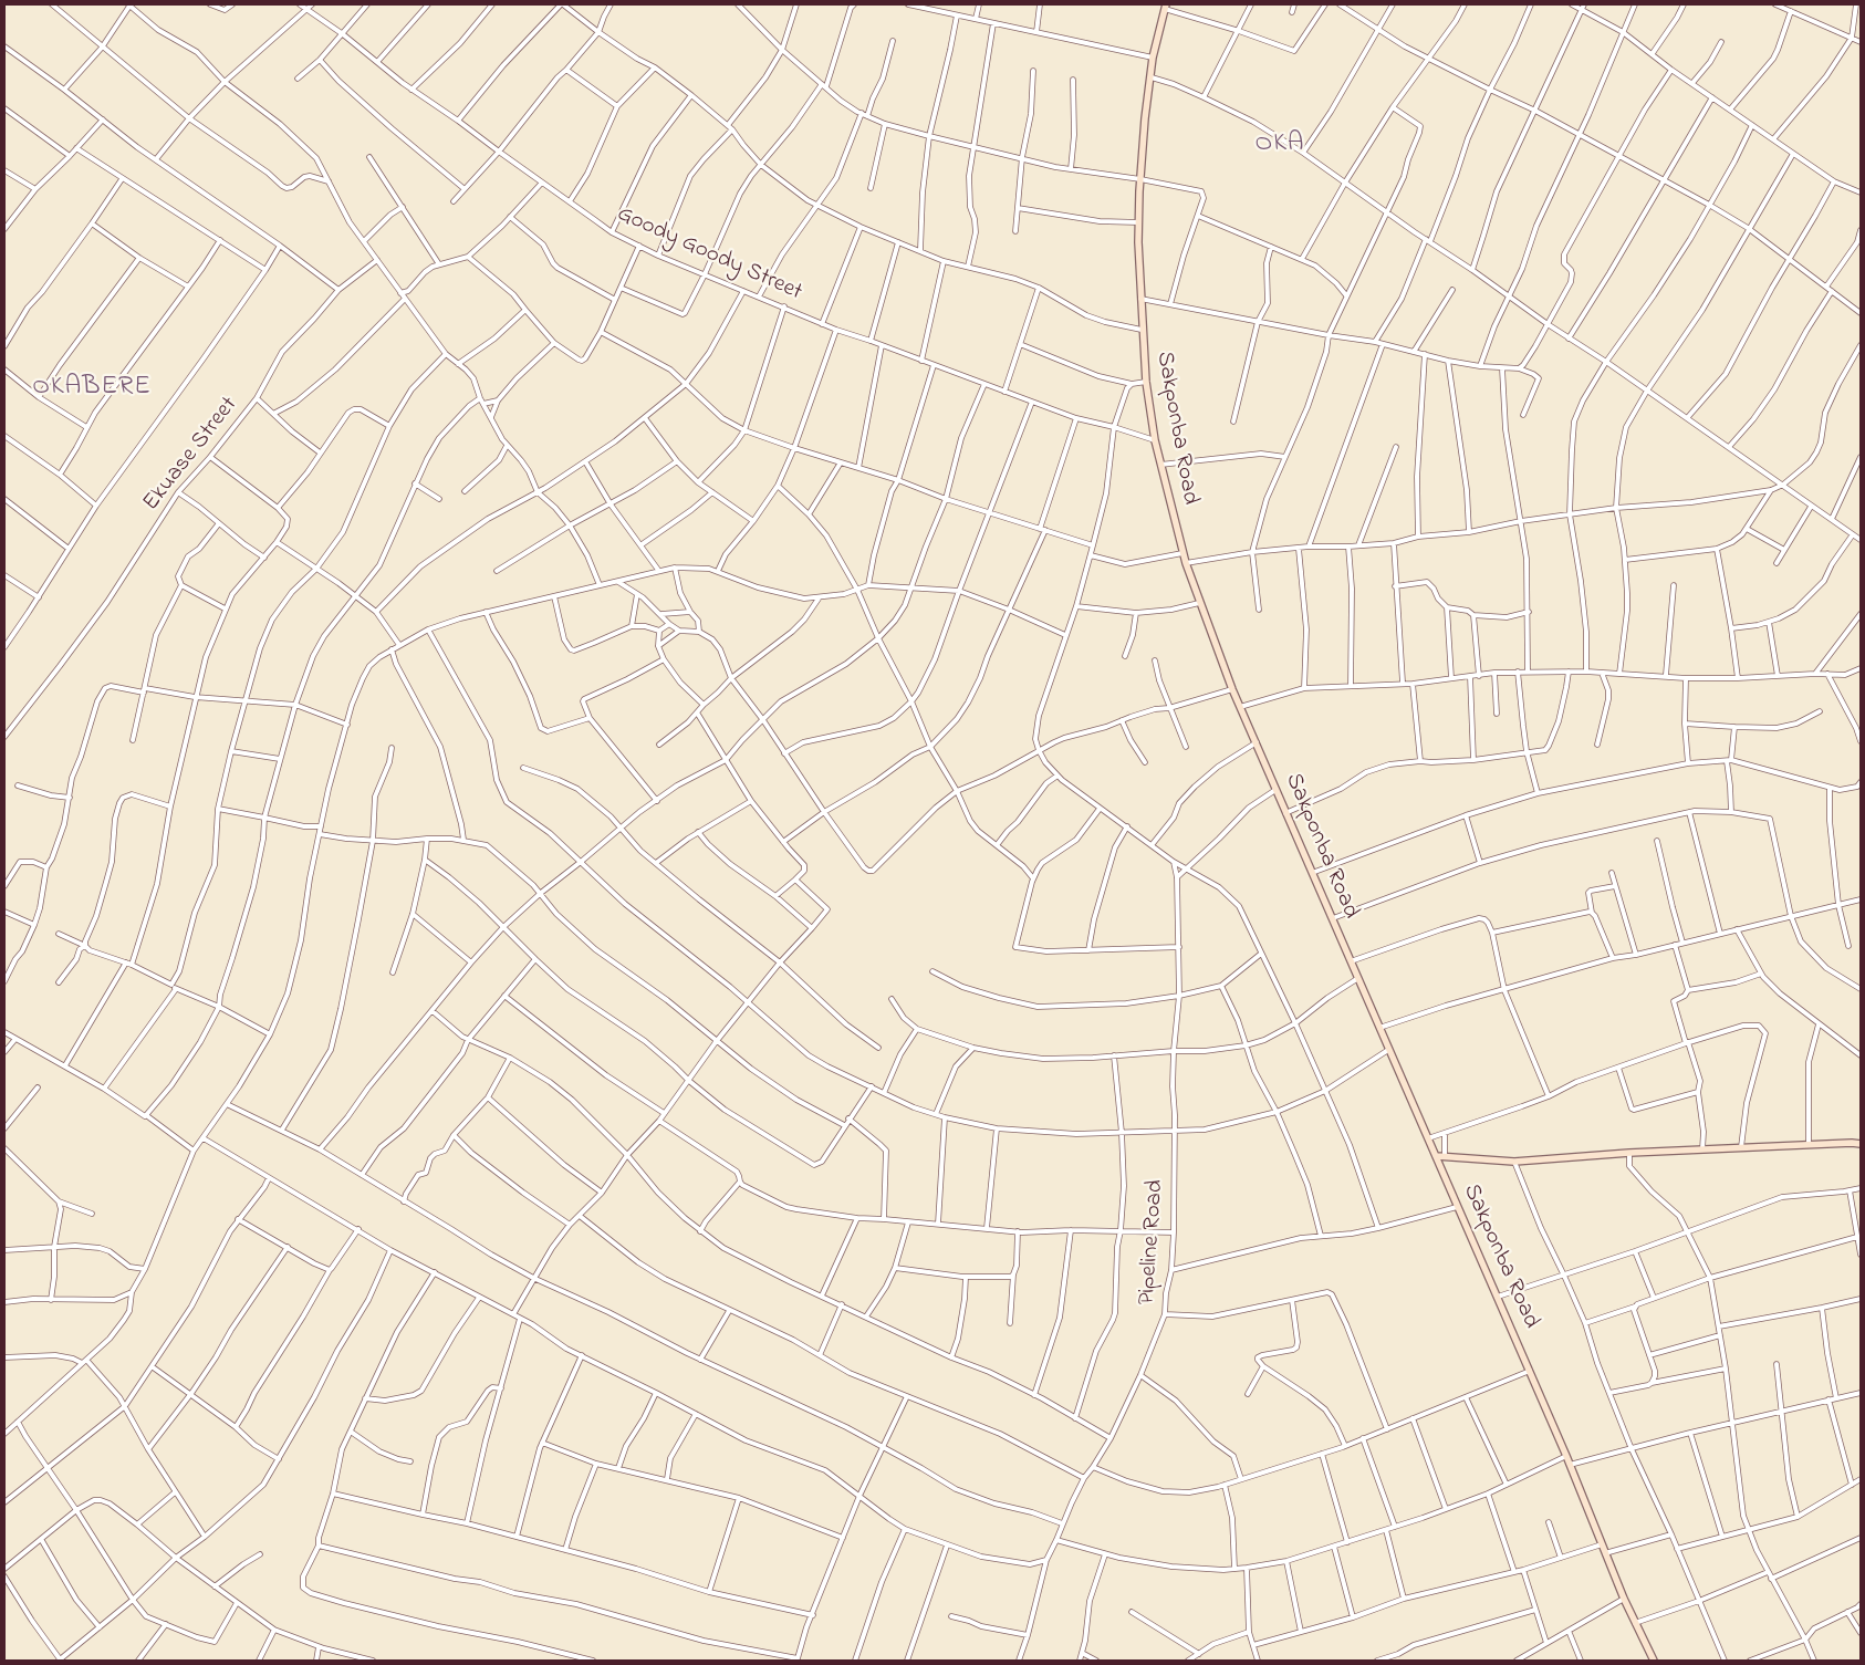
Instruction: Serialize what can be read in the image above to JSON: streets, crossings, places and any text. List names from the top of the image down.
{
  "streets": {
    "main road": ["Sakponba Road"],
    "street": ["Goody Goody Street", "Ekuase Street", "Pipeline Road"]
  },
  "crossings": [
    ["Goody Goody Street", "Sakponba Road"]
  ],
  "districts": ["OKA", "OKABERE"]
}
